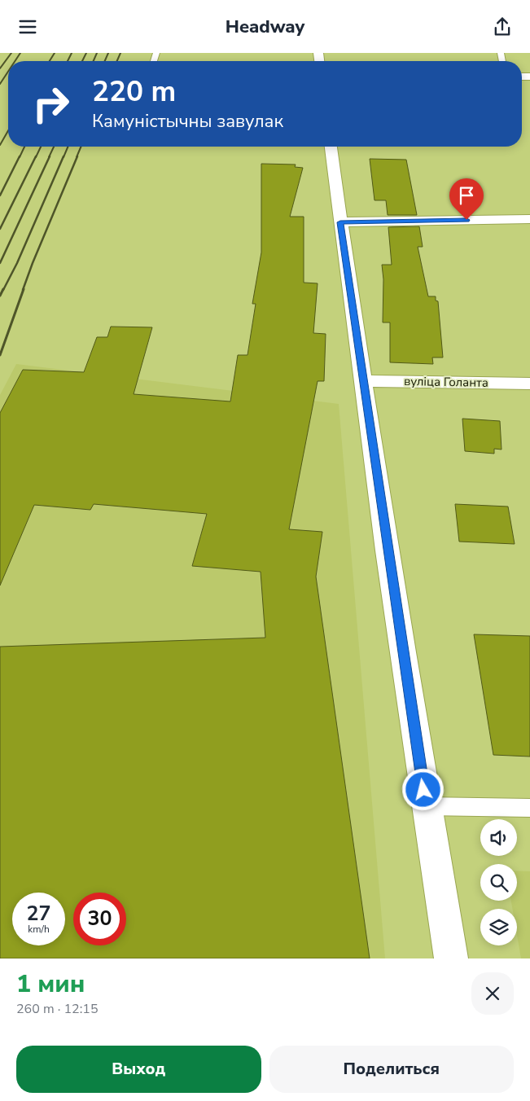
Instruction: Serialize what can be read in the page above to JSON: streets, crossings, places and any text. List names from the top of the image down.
{
  "streets": {
    "street": ["вуліца Голанта"]
  },
  "page": {
    "header": "Headway",
    "turn": ["220 m", "Камуністычны завулак"],
    "speed": "27 km/h",
    "limit": "30",
    "heading": ["1 мин", "260 m · 12:15"],
    "buttons": ["Выход", "Поделиться"]
  }
}
